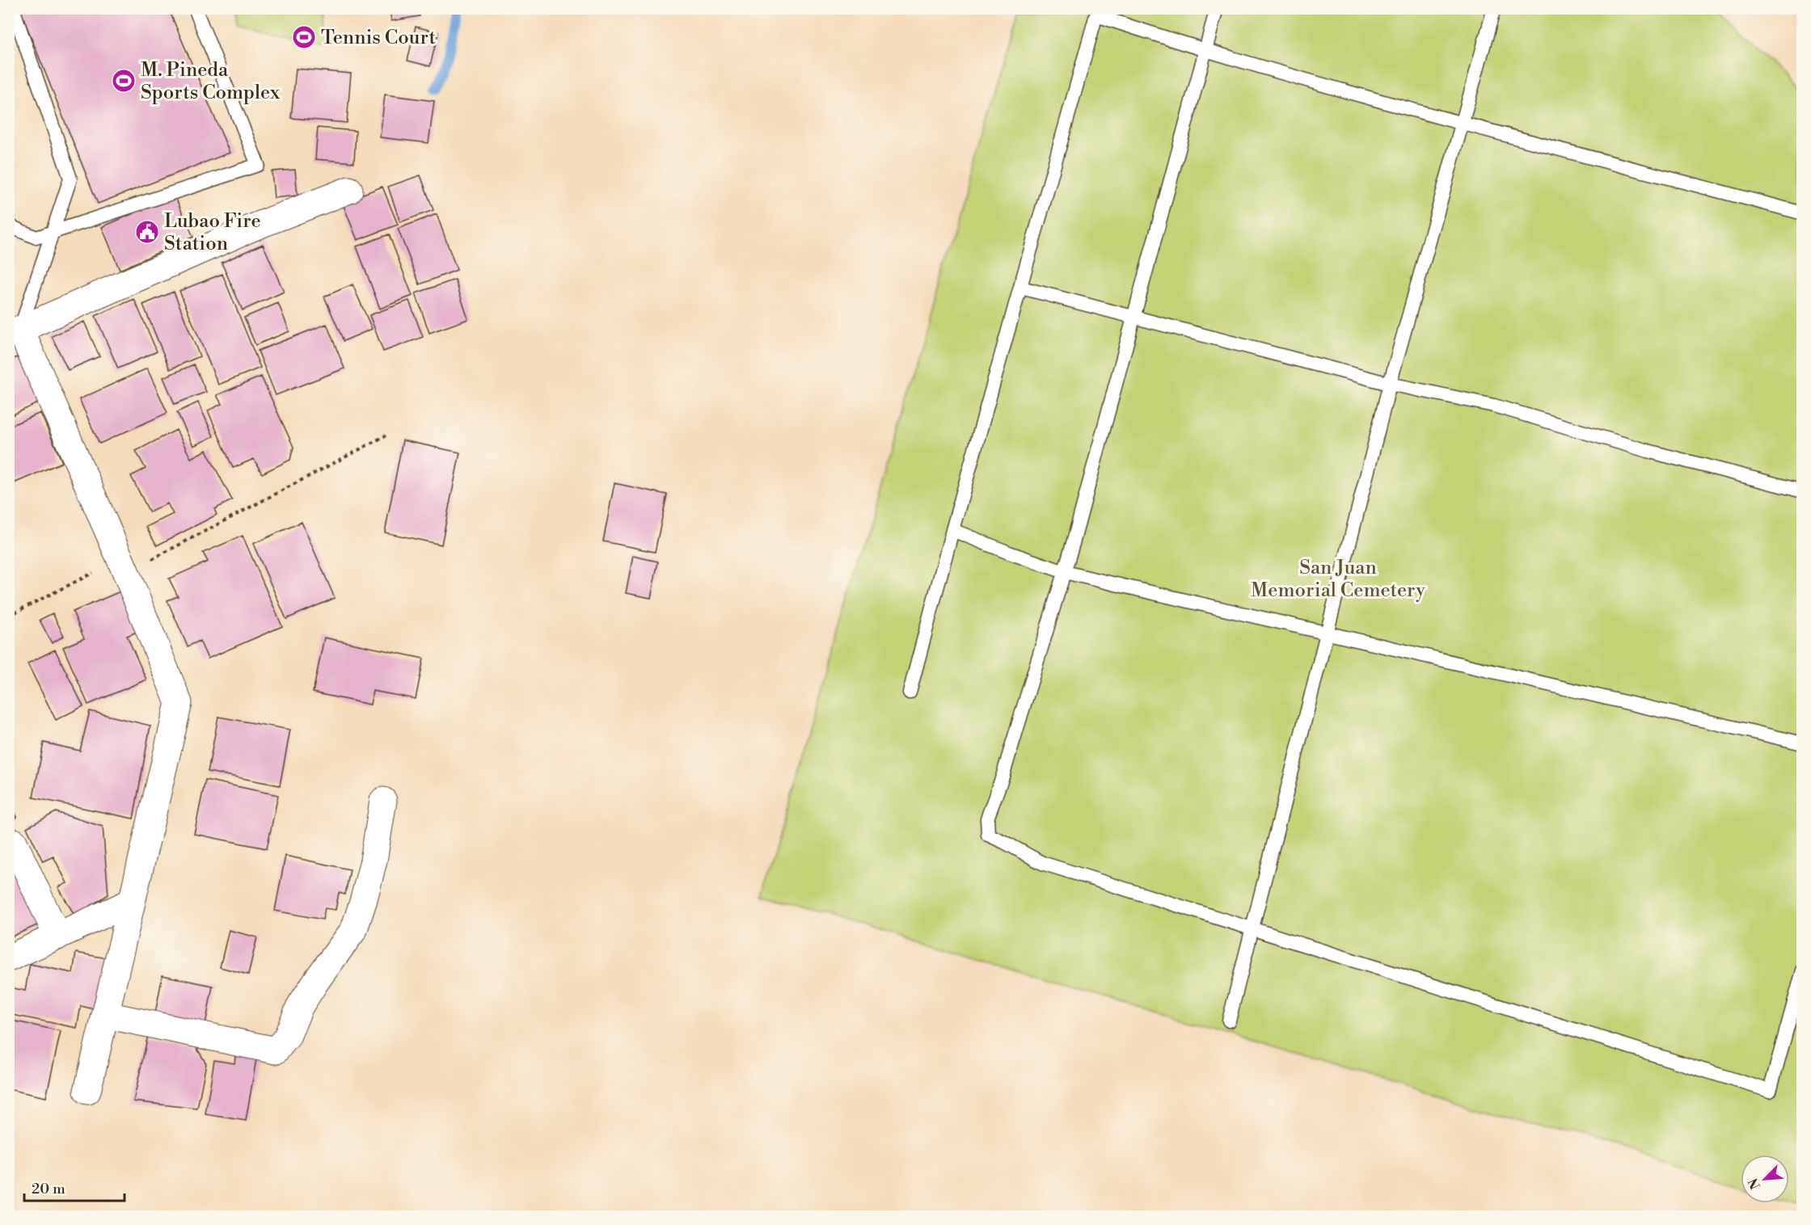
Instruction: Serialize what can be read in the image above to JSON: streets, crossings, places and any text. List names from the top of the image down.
{
  "parks": ["San Juan Memorial Cemetery"],
  "places": {
    "sports": ["Tennis Court", "M. Pineda Sports Complex"],
    "public building": ["Lubao Fire Station"]
  },
  "scale_bar": "20 m",
  "north": "bottom left"
}
